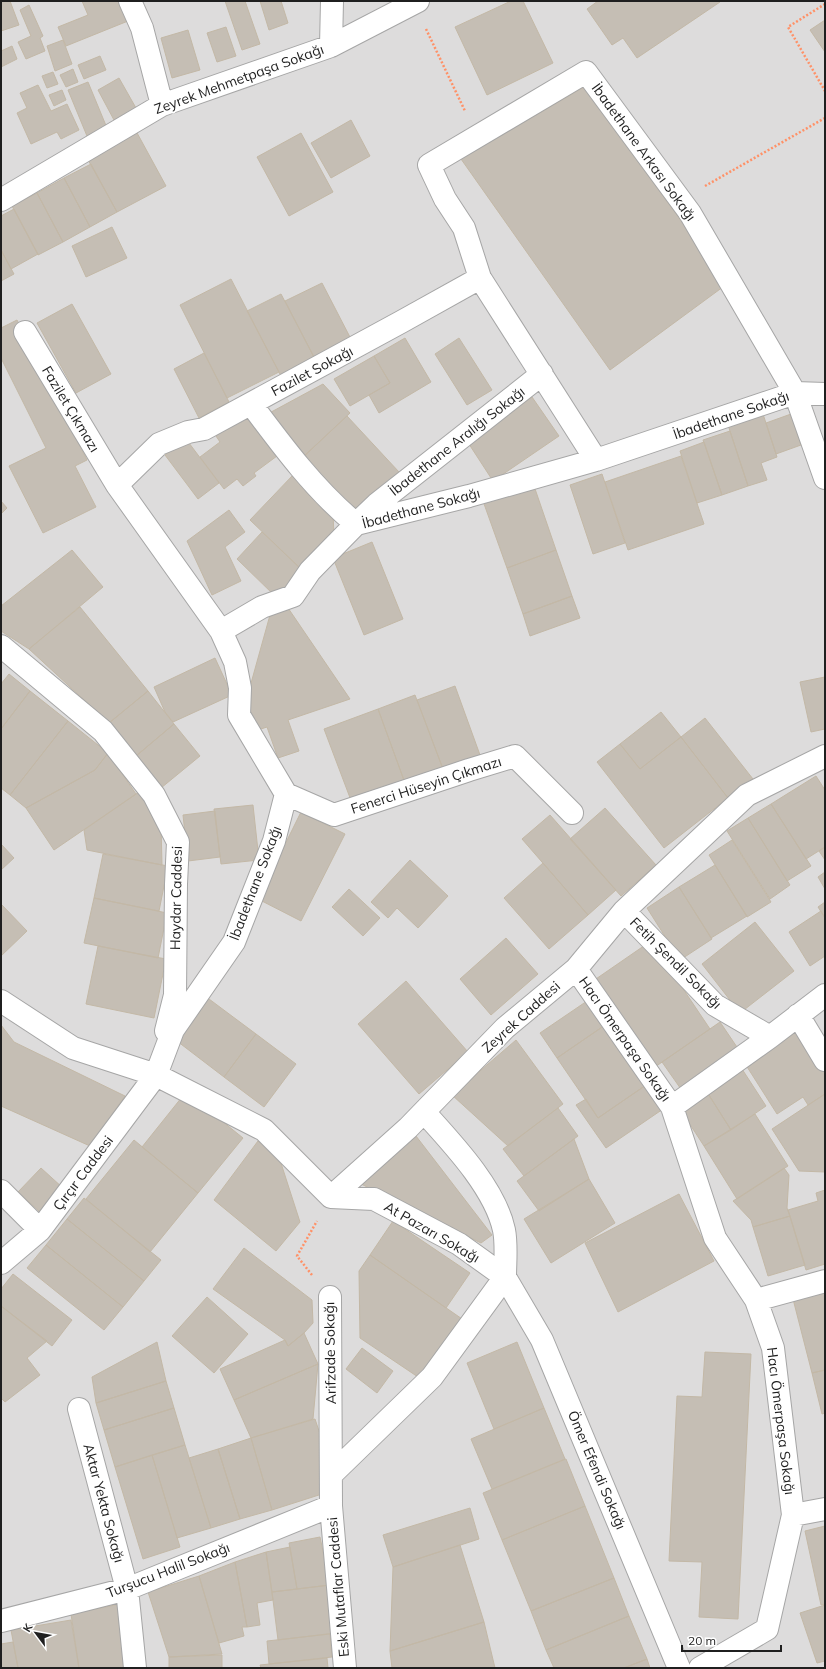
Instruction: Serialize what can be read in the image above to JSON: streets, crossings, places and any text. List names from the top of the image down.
{
  "streets": {
    "street": [
      "Zeyrek Mehmetpaşa Sokağı",
      "İbadethane Arkası Sokağı",
      "Fazilet Sokağı",
      "Fazilet Çıkmazı",
      "İbadethane Sokağı",
      "İbadethane Aralığı Sokağı",
      "Fenerci Hüseyin Çıkmazı",
      "Haydar Caddesi",
      "Fetih Şendil Sokağı",
      "Zeyrek Caddesi",
      "Hacı Ömerpaşa Sokağı",
      "Çırçır Caddesi",
      "At Pazarı Sokağı",
      "Arifzade Sokağı",
      "Ömer Efendi Sokağı",
      "Aktar Yekta Sokağı",
      "Turşucu Halil Sokağı",
      "Eski Mutaflar Caddesi"
    ]
  },
  "crossings": [
    ["İbadethane Arkası Sokağı", "Fazilet Sokağı"],
    ["İbadethane Arkası Sokağı", "İbadethane Sokağı"],
    ["Fazilet Sokağı", "Fazilet Çıkmazı"],
    ["İbadethane Sokağı", "İbadethane Aralığı Sokağı"],
    ["İbadethane Sokağı", "Fenerci Hüseyin Çıkmazı"],
    ["İbadethane Sokağı", "Haydar Caddesi"],
    ["İbadethane Sokağı", "Çırçır Caddesi"],
    ["Haydar Caddesi", "Çırçır Caddesi"],
    ["Fetih Şendil Sokağı", "Zeyrek Caddesi"],
    ["Zeyrek Caddesi", "Hacı Ömerpaşa Sokağı"],
    ["Zeyrek Caddesi", "At Pazarı Sokağı"],
    ["Zeyrek Caddesi", "Arifzade Sokağı"],
    ["At Pazarı Sokağı", "Arifzade Sokağı"],
    ["At Pazarı Sokağı", "Ömer Efendi Sokağı"],
    ["Arifzade Sokağı", "Turşucu Halil Sokağı"],
    ["Arifzade Sokağı", "Eski Mutaflar Caddesi"],
    ["Aktar Yekta Sokağı", "Turşucu Halil Sokağı"],
    ["Turşucu Halil Sokağı", "Eski Mutaflar Caddesi"]
  ],
  "scale_bar": "20 m",
  "north": "top left"
}
